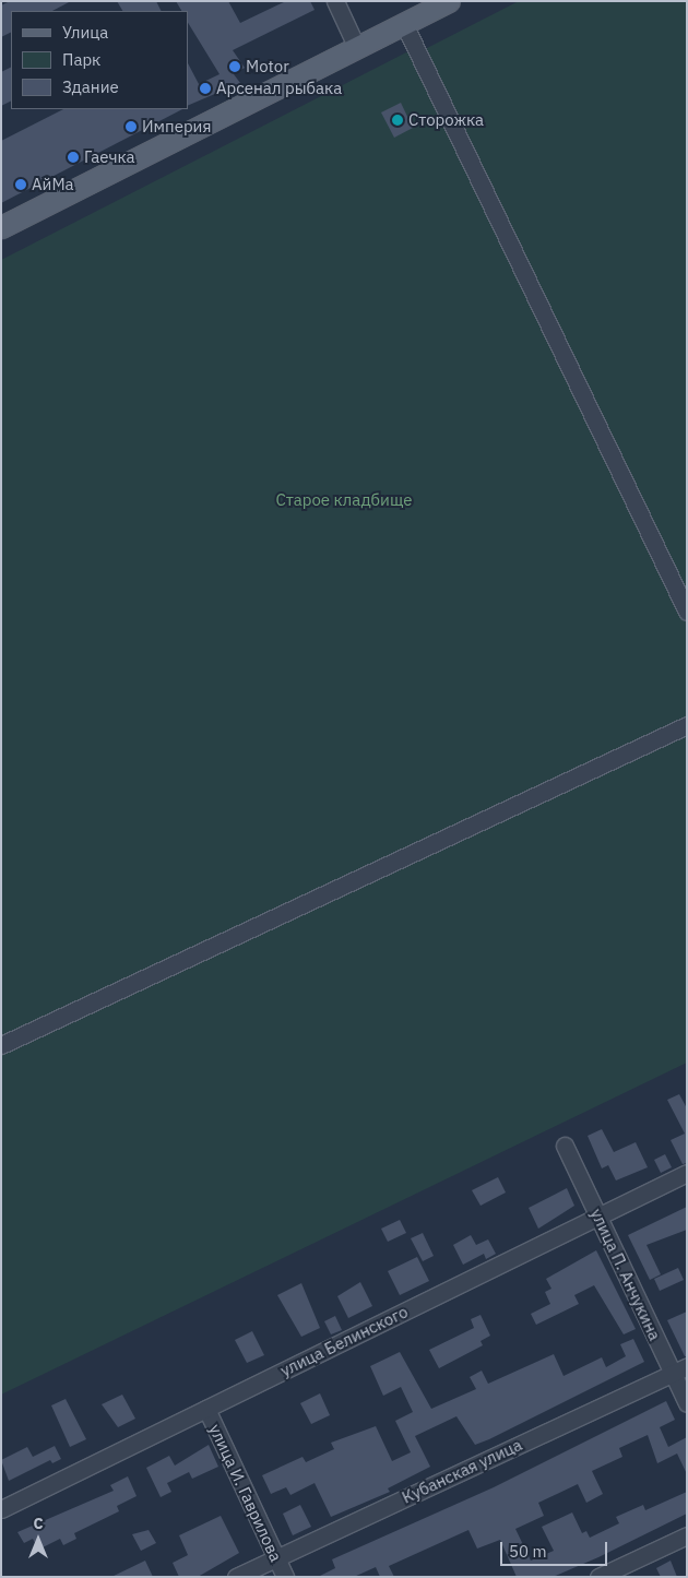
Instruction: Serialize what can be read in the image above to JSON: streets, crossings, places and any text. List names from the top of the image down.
{
  "streets": {
    "street": [
      "улица П. Анчукина",
      "улица Белинского",
      "Кубанская улица",
      "улица И. Гаврилова"
    ]
  },
  "crossings": [
    ["улица П. Анчукина", "улица Белинского"],
    ["улица П. Анчукина", "Кубанская улица"],
    ["улица Белинского", "улица И. Гаврилова"],
    ["Кубанская улица", "улица И. Гаврилова"]
  ],
  "parks": ["Старое кладбище"],
  "places": [
    "Motor",
    "Арсенал рыбака",
    "Сторожка",
    "Империя",
    "Гаечка",
    "АйМа"
  ],
  "legend": ["Улица", "Парк", "Здание"],
  "scale_bar": "50 m",
  "north": "top"
}
